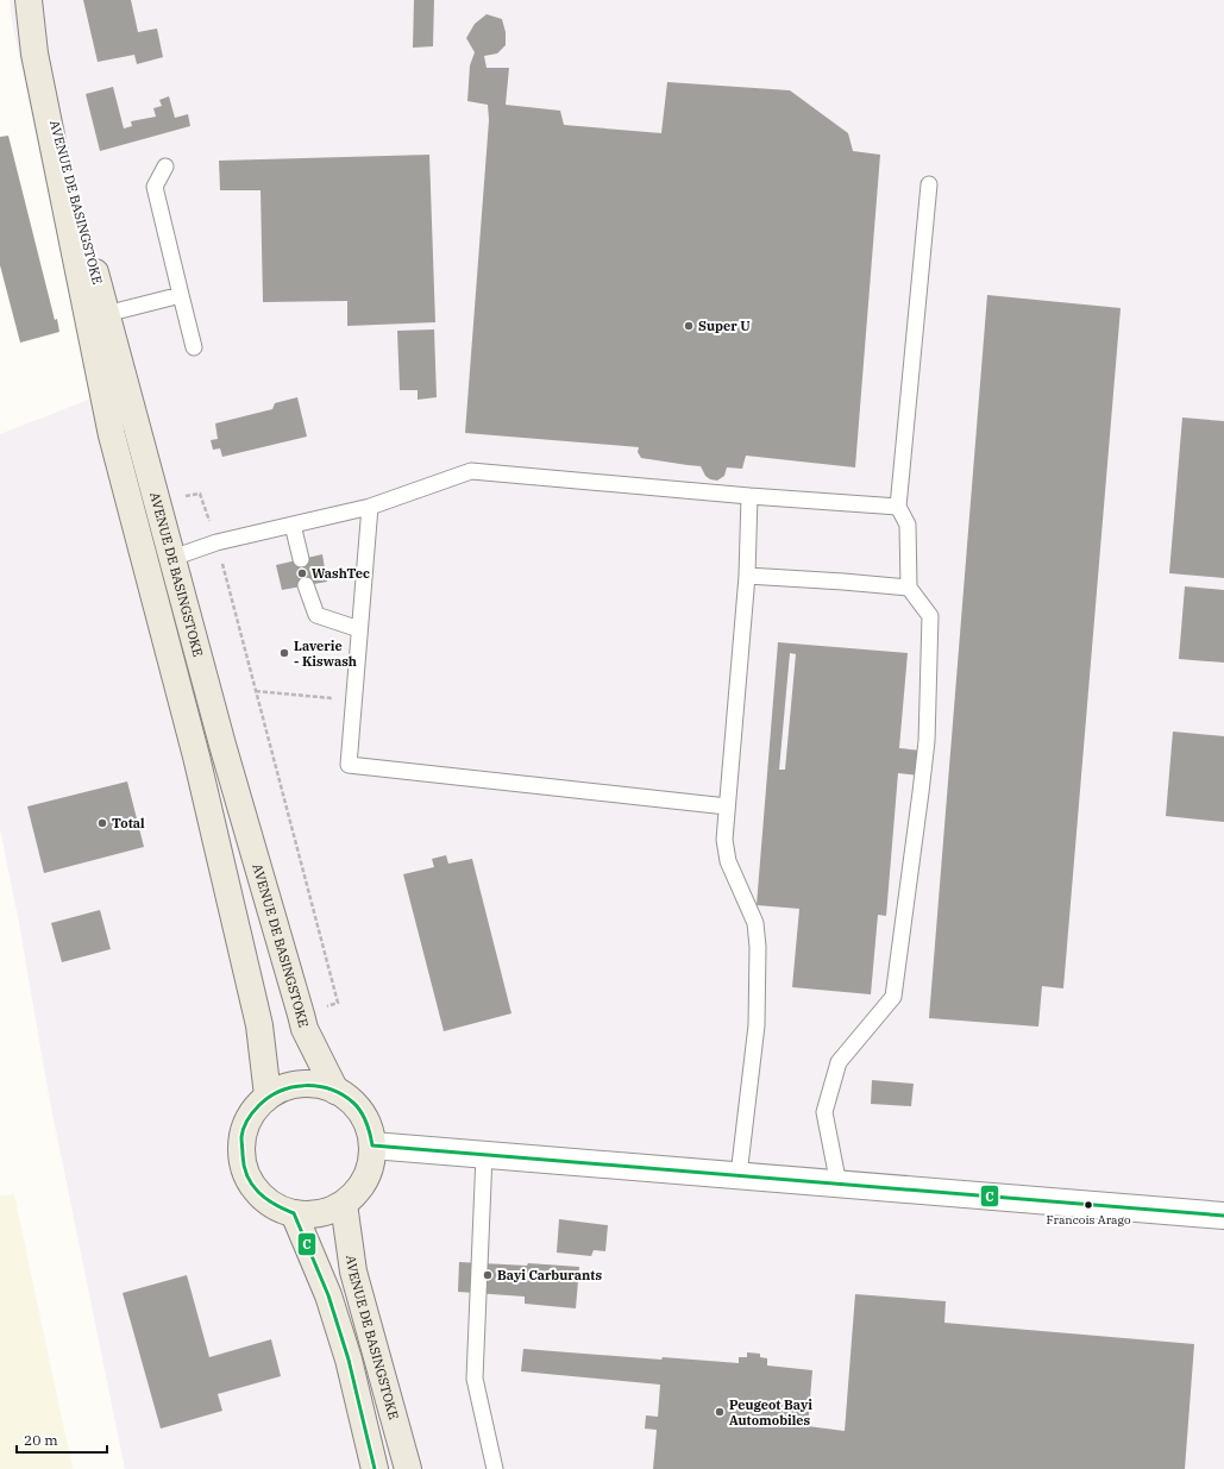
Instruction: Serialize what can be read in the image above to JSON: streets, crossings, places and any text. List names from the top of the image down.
{
  "streets": {
    "main road": ["AVENUE DE BASINGSTOKE"]
  },
  "places": [
    "Super U",
    "WashTec",
    "Laverie - Kiswash",
    "Total",
    "Francois Arago",
    "Bayi Carburants",
    "Peugeot Bayi Automobiles"
  ],
  "lines": ["transit line C"],
  "scale_bar": "20 m"
}
